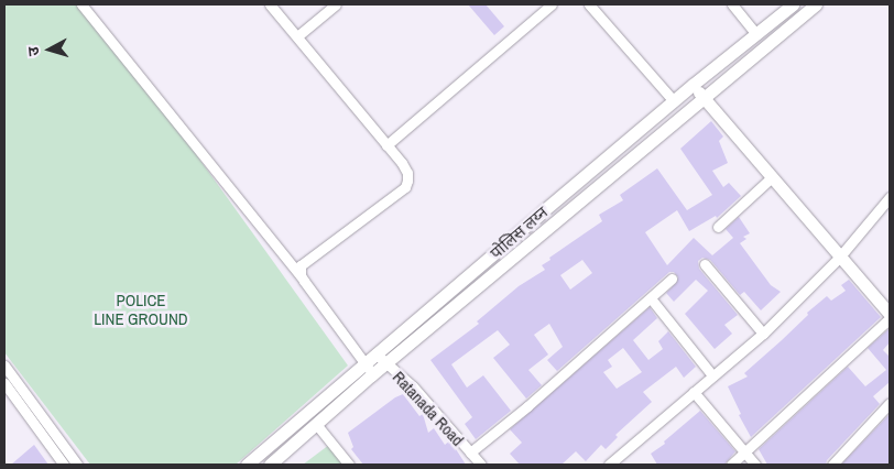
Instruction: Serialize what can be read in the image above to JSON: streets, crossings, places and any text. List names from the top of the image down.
{
  "streets": {
    "street": ["पोलिस लय्न", "Ratanada Road"]
  },
  "crossings": [
    ["पोलिस लय्न", "Ratanada Road"]
  ],
  "parks": ["POLICE LINE GROUND"],
  "north": "left"
}
